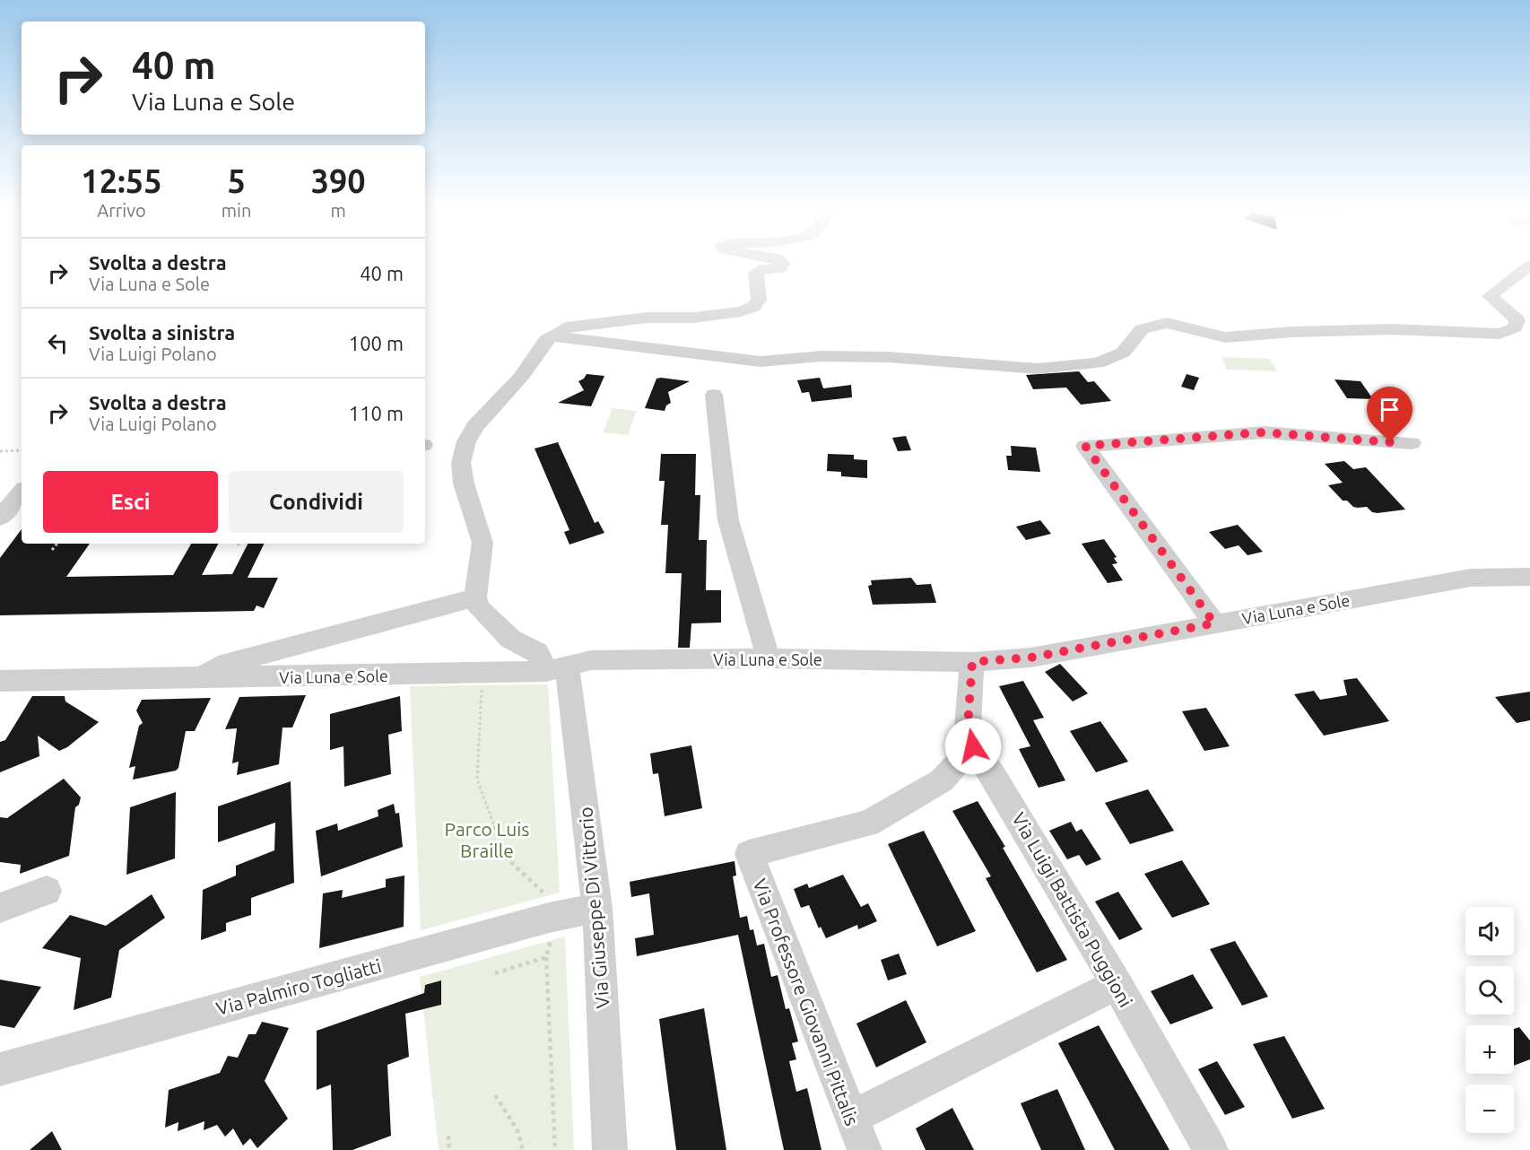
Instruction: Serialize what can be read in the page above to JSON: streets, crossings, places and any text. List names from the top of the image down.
{
  "streets": {
    "street": [
      "Via Luna e Sole",
      "Via Giuseppe Di Vittorio",
      "Via Luigi Battista Puggioni",
      "Via Palmiro Togliatti",
      "Via Professore Giovanni Pittalis"
    ]
  },
  "crossings": [
    ["Via Luna e Sole", "Via Giuseppe Di Vittorio"],
    ["Via Luna e Sole", "Via Luigi Battista Puggioni"],
    ["Via Giuseppe Di Vittorio", "Via Palmiro Togliatti"],
    ["Via Luigi Battista Puggioni", "Via Professore Giovanni Pittalis"]
  ],
  "parks": ["Parco Luis Braille"],
  "page": {
    "turn": ["40 m", "Via Luna e Sole"],
    "eta": [
      "12:55",
      "Arrivo",
      "5",
      "min",
      "390",
      "m"
    ],
    "list": [
      {
        "name": "Svolta a destra",
        "note": "Via Luna e Sole",
        "value": "40 m"
      },
      {
        "name": "Svolta a sinistra",
        "note": "Via Luigi Polano",
        "value": "100 m"
      },
      {
        "name": "Svolta a destra",
        "note": "Via Luigi Polano",
        "value": "110 m"
      }
    ],
    "buttons": ["Esci", "Condividi"],
    "map_buttons": ["+", "−"]
  }
}
